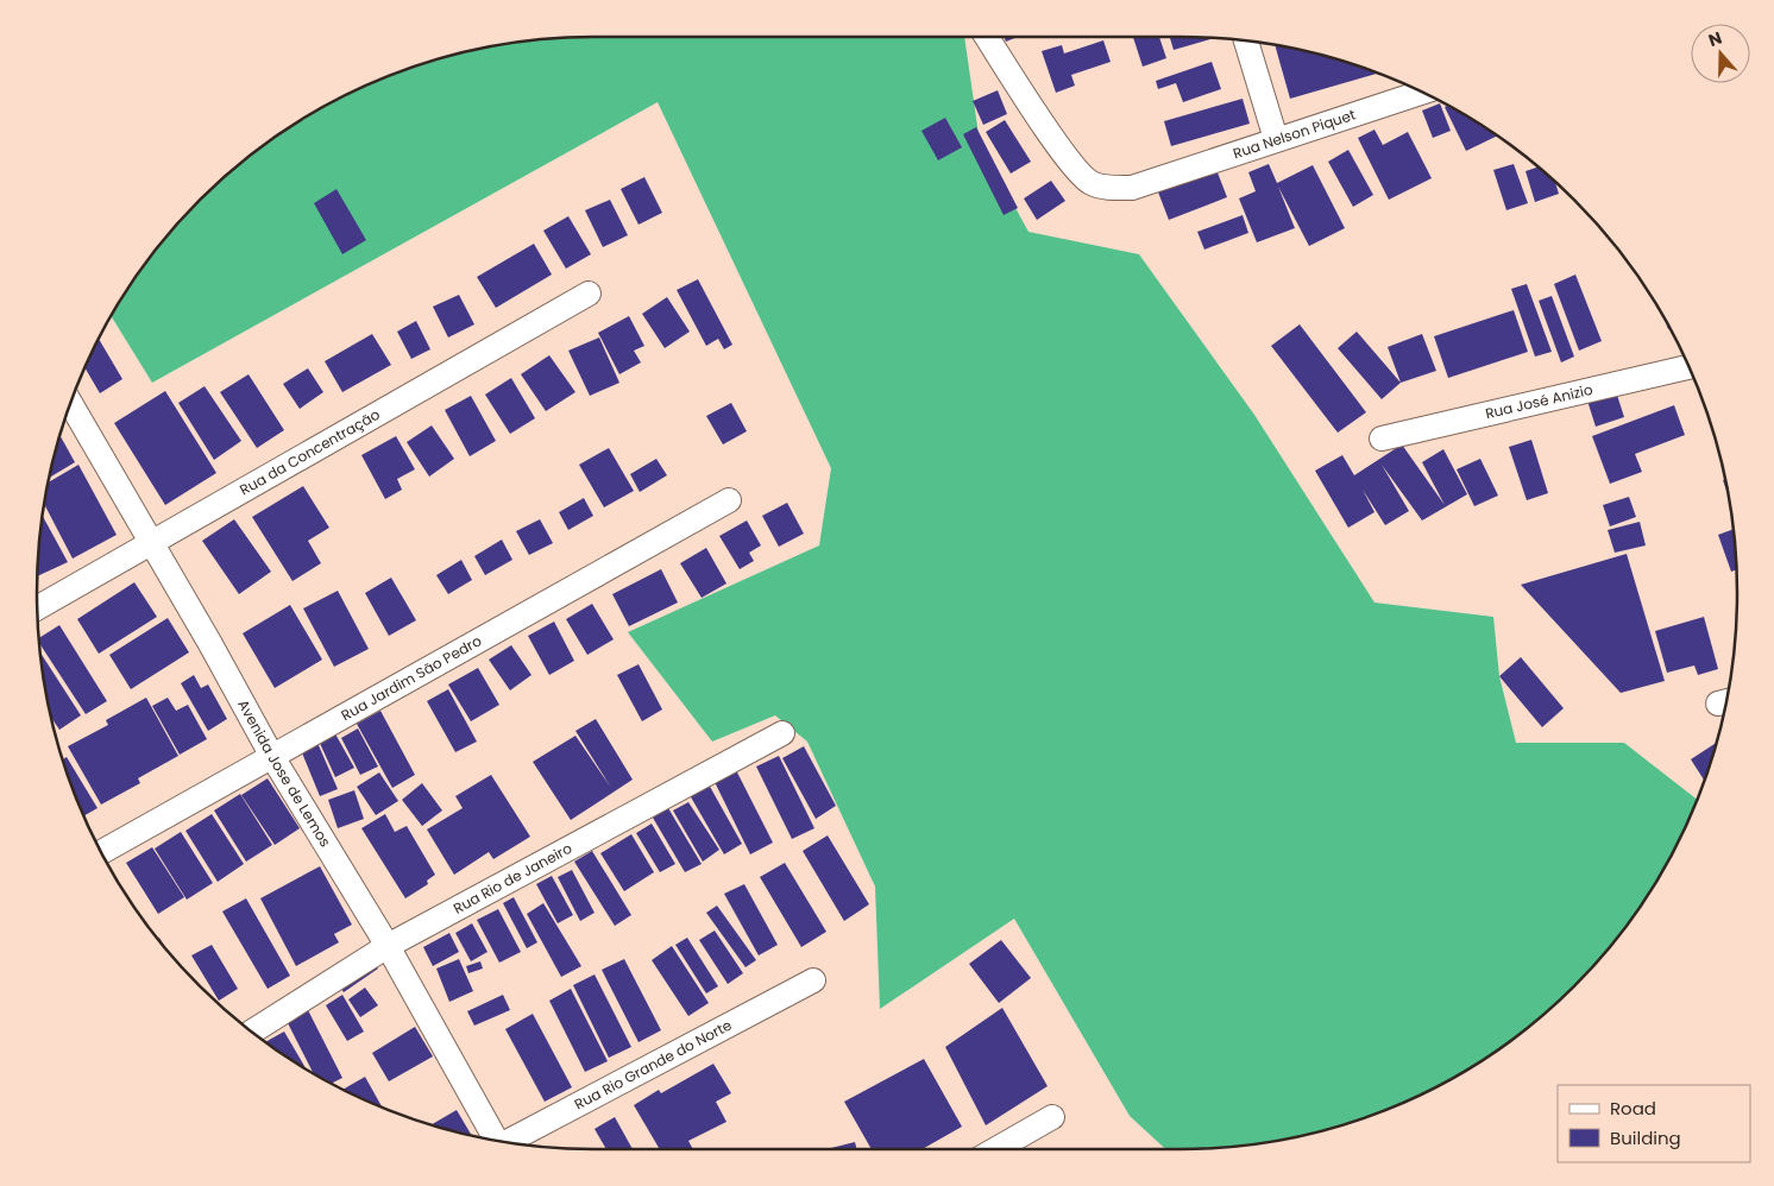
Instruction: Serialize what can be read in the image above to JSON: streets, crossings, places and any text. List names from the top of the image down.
{
  "streets": {
    "street": [
      "Rua Nelson Piquet",
      "Rua José Anizio",
      "Rua da Concentração",
      "Rua Jardim São Pedro",
      "Avenida Jose de Lemos",
      "Rua Rio de Janeiro",
      "Rua Rio Grande do Norte"
    ]
  },
  "crossings": [
    ["Rua da Concentração", "Avenida Jose de Lemos"],
    ["Rua Jardim São Pedro", "Avenida Jose de Lemos"],
    ["Avenida Jose de Lemos", "Rua Rio de Janeiro"]
  ],
  "legend": ["Road", "Building"],
  "north": "top"
}
